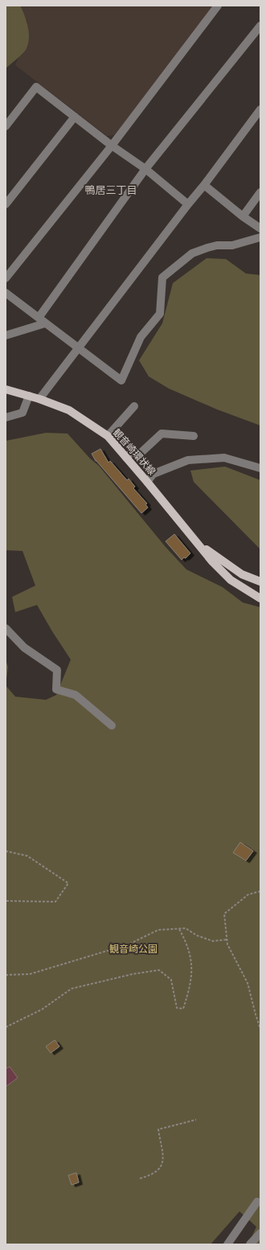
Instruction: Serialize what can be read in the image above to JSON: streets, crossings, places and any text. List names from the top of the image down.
{
  "streets": {
    "main road": ["観音崎環状線"]
  },
  "districts": ["鴨居三丁目"],
  "parks": ["観音崎公園"]
}
